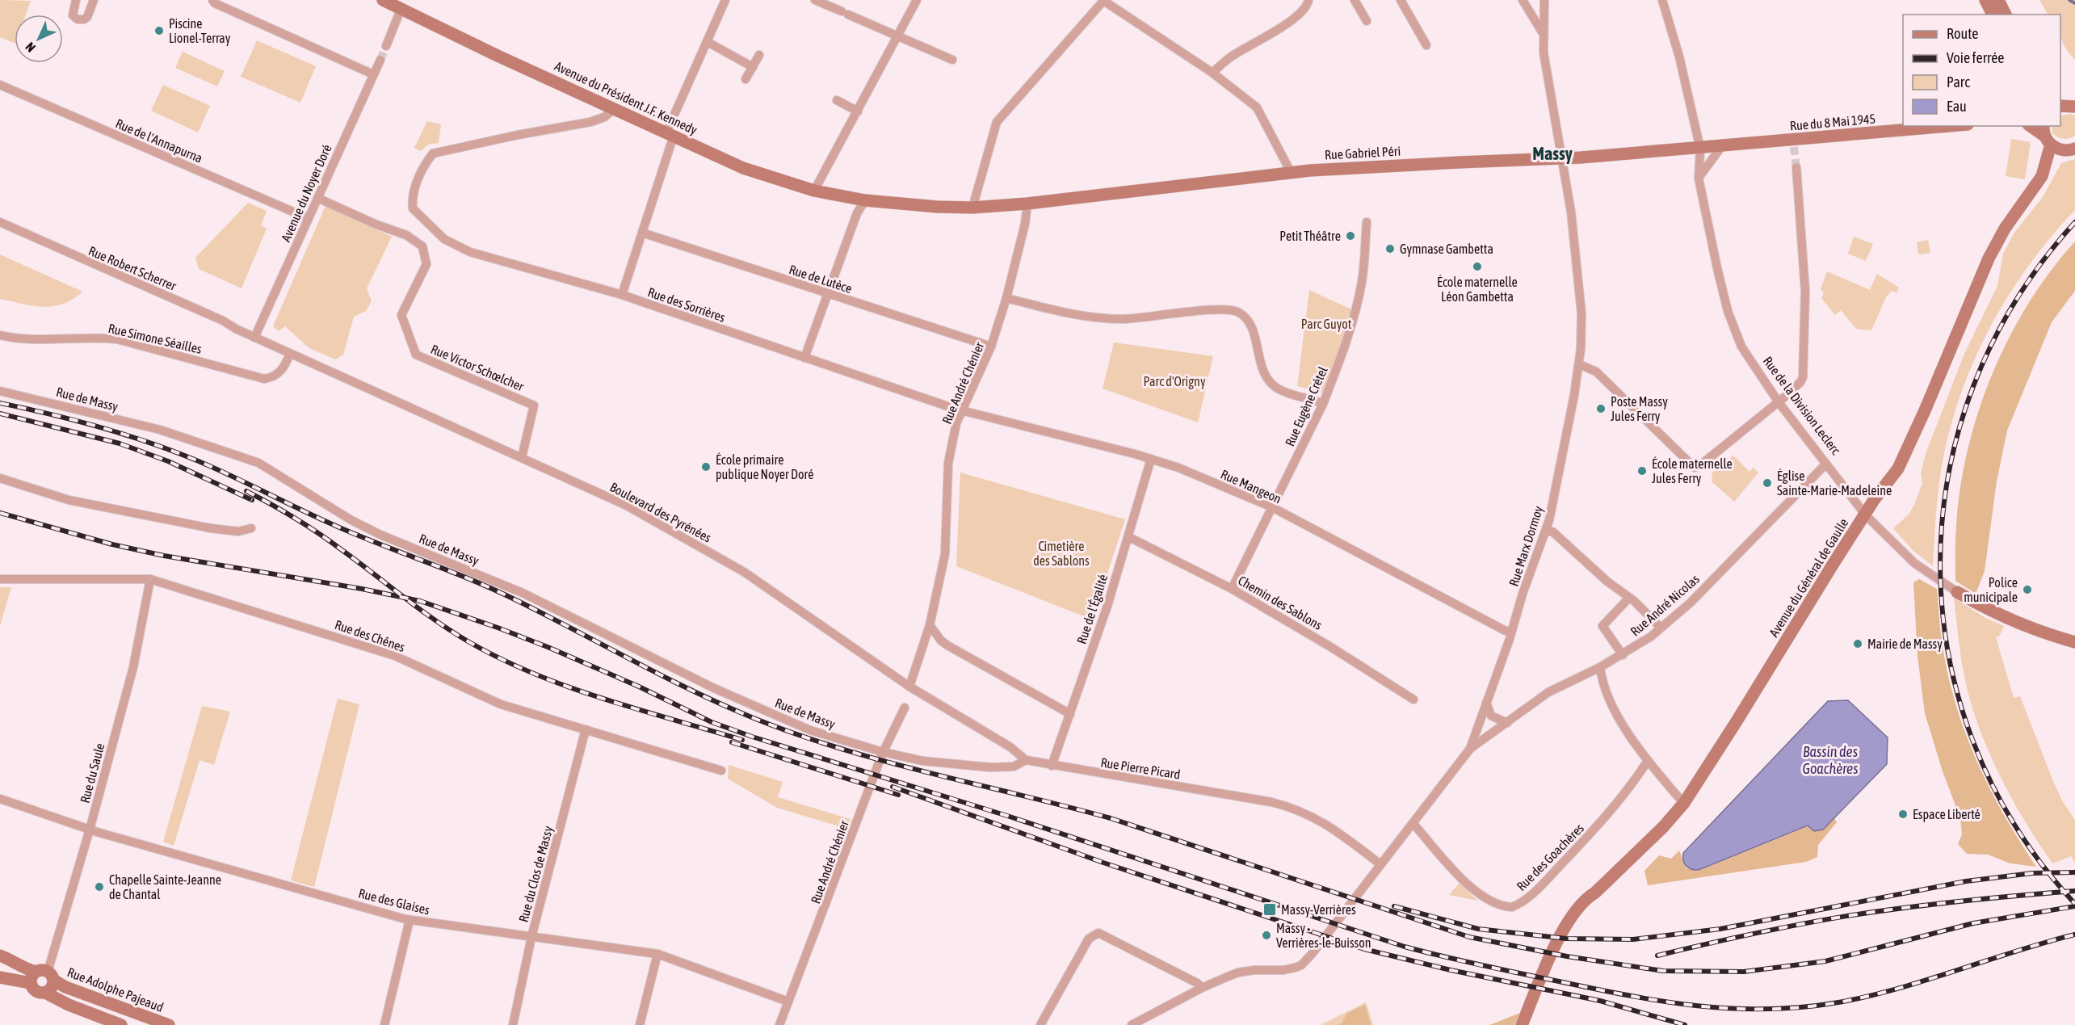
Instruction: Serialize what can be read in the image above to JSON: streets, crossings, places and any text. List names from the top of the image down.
{
  "streets": {
    "street": [
      "Avenue du Président J.F. Kennedy",
      "Rue du 8 Mai 1945",
      "Rue de l'Annapurna",
      "Rue Gabriel Péri",
      "Avenue du Noyer Doré",
      "Rue Robert Scherrer",
      "Rue de Lutèce",
      "Rue des Sorrières",
      "Rue Simone Séailles",
      "Rue Victor Schœlcher",
      "Rue André Chénier",
      "Rue de Massy",
      "Rue de la Division Leclerc",
      "Rue Eugène Crétel",
      "Rue Mangeon",
      "Boulevard des Pyrénées",
      "Rue Marx Dormoy",
      "Avenue du Général de Gaulle",
      "Chemin des Sablons",
      "Rue André Nicolas",
      "Rue de l'Égalité",
      "Rue des Chênes",
      "Rue Pierre Picard",
      "Rue du Saule",
      "Rue des Goachères",
      "Rue du Clos de Massy",
      "Rue des Glaises",
      "Rue Adolphe Pajeaud"
    ]
  },
  "crossings": [
    ["Avenue du Président J.F. Kennedy", "Rue Gabriel Péri"],
    ["Avenue du Président J.F. Kennedy", "Rue des Sorrières"],
    ["Rue du 8 Mai 1945", "Rue Gabriel Péri"],
    ["Rue du 8 Mai 1945", "Rue de la Division Leclerc"],
    ["Rue de l'Annapurna", "Avenue du Noyer Doré"],
    ["Rue Gabriel Péri", "Rue André Chénier"],
    ["Rue Gabriel Péri", "Rue de la Division Leclerc"],
    ["Rue Gabriel Péri", "Rue Marx Dormoy"],
    ["Avenue du Noyer Doré", "Rue Robert Scherrer"],
    ["Avenue du Noyer Doré", "Rue Victor Schœlcher"],
    ["Avenue du Noyer Doré", "Boulevard des Pyrénées"],
    ["Rue Robert Scherrer", "Boulevard des Pyrénées"],
    ["Rue de Lutèce", "Rue André Chénier"],
    ["Rue des Sorrières", "Rue André Chénier"],
    ["Rue des Sorrières", "Rue Mangeon"],
    ["Rue Simone Séailles", "Boulevard des Pyrénées"],
    ["Rue Victor Schœlcher", "Boulevard des Pyrénées"],
    ["Rue André Chénier", "Rue de Massy"],
    ["Rue André Chénier", "Rue Mangeon"],
    ["Rue André Chénier", "Boulevard des Pyrénées"],
    ["Rue André Chénier", "Rue Pierre Picard"],
    ["Rue André Chénier", "Rue des Glaises"],
    ["Rue de Massy", "Rue Pierre Picard"],
    ["Rue de la Division Leclerc", "Avenue du Général de Gaulle"],
    ["Rue de la Division Leclerc", "Rue André Nicolas"],
    ["Rue Eugène Crétel", "Rue Mangeon"],
    ["Rue Eugène Crétel", "Chemin des Sablons"],
    ["Rue Mangeon", "Rue Marx Dormoy"],
    ["Rue Mangeon", "Rue de l'Égalité"],
    ["Boulevard des Pyrénées", "Rue Pierre Picard"],
    ["Rue Marx Dormoy", "Rue André Nicolas"],
    ["Chemin des Sablons", "Rue de l'Égalité"],
    ["Rue de l'Égalité", "Rue Pierre Picard"],
    ["Rue des Chênes", "Rue du Saule"],
    ["Rue des Chênes", "Rue du Clos de Massy"],
    ["Rue du Saule", "Rue des Glaises"],
    ["Rue du Saule", "Rue Adolphe Pajeaud"],
    ["Rue du Clos de Massy", "Rue des Glaises"]
  ],
  "districts": ["Massy"],
  "water": ["Bassin des Goachères"],
  "parks": ["Parc Guyot", "Parc d'Origny", "Cimetière des Sablons"],
  "places": {
    "other": [
      "Piscine Lionel-Terray",
      "Petit Théâtre",
      "Gymnase Gambetta",
      "École maternelle Léon Gambetta",
      "Poste Massy Jules Ferry",
      "École primaire publique Noyer Doré",
      "École maternelle Jules Ferry",
      "Église Sainte-Marie-Madeleine",
      "Police municipale",
      "Mairie de Massy",
      "Espace Liberté",
      "Chapelle Sainte-Jeanne de Chantal",
      "Massy - Verrières-le-Buisson"
    ],
    "transit": ["Massy-Verrières"]
  },
  "legend": [
    "Route",
    "Voie ferrée",
    "Parc",
    "Eau"
  ],
  "north": "bottom left"
}
